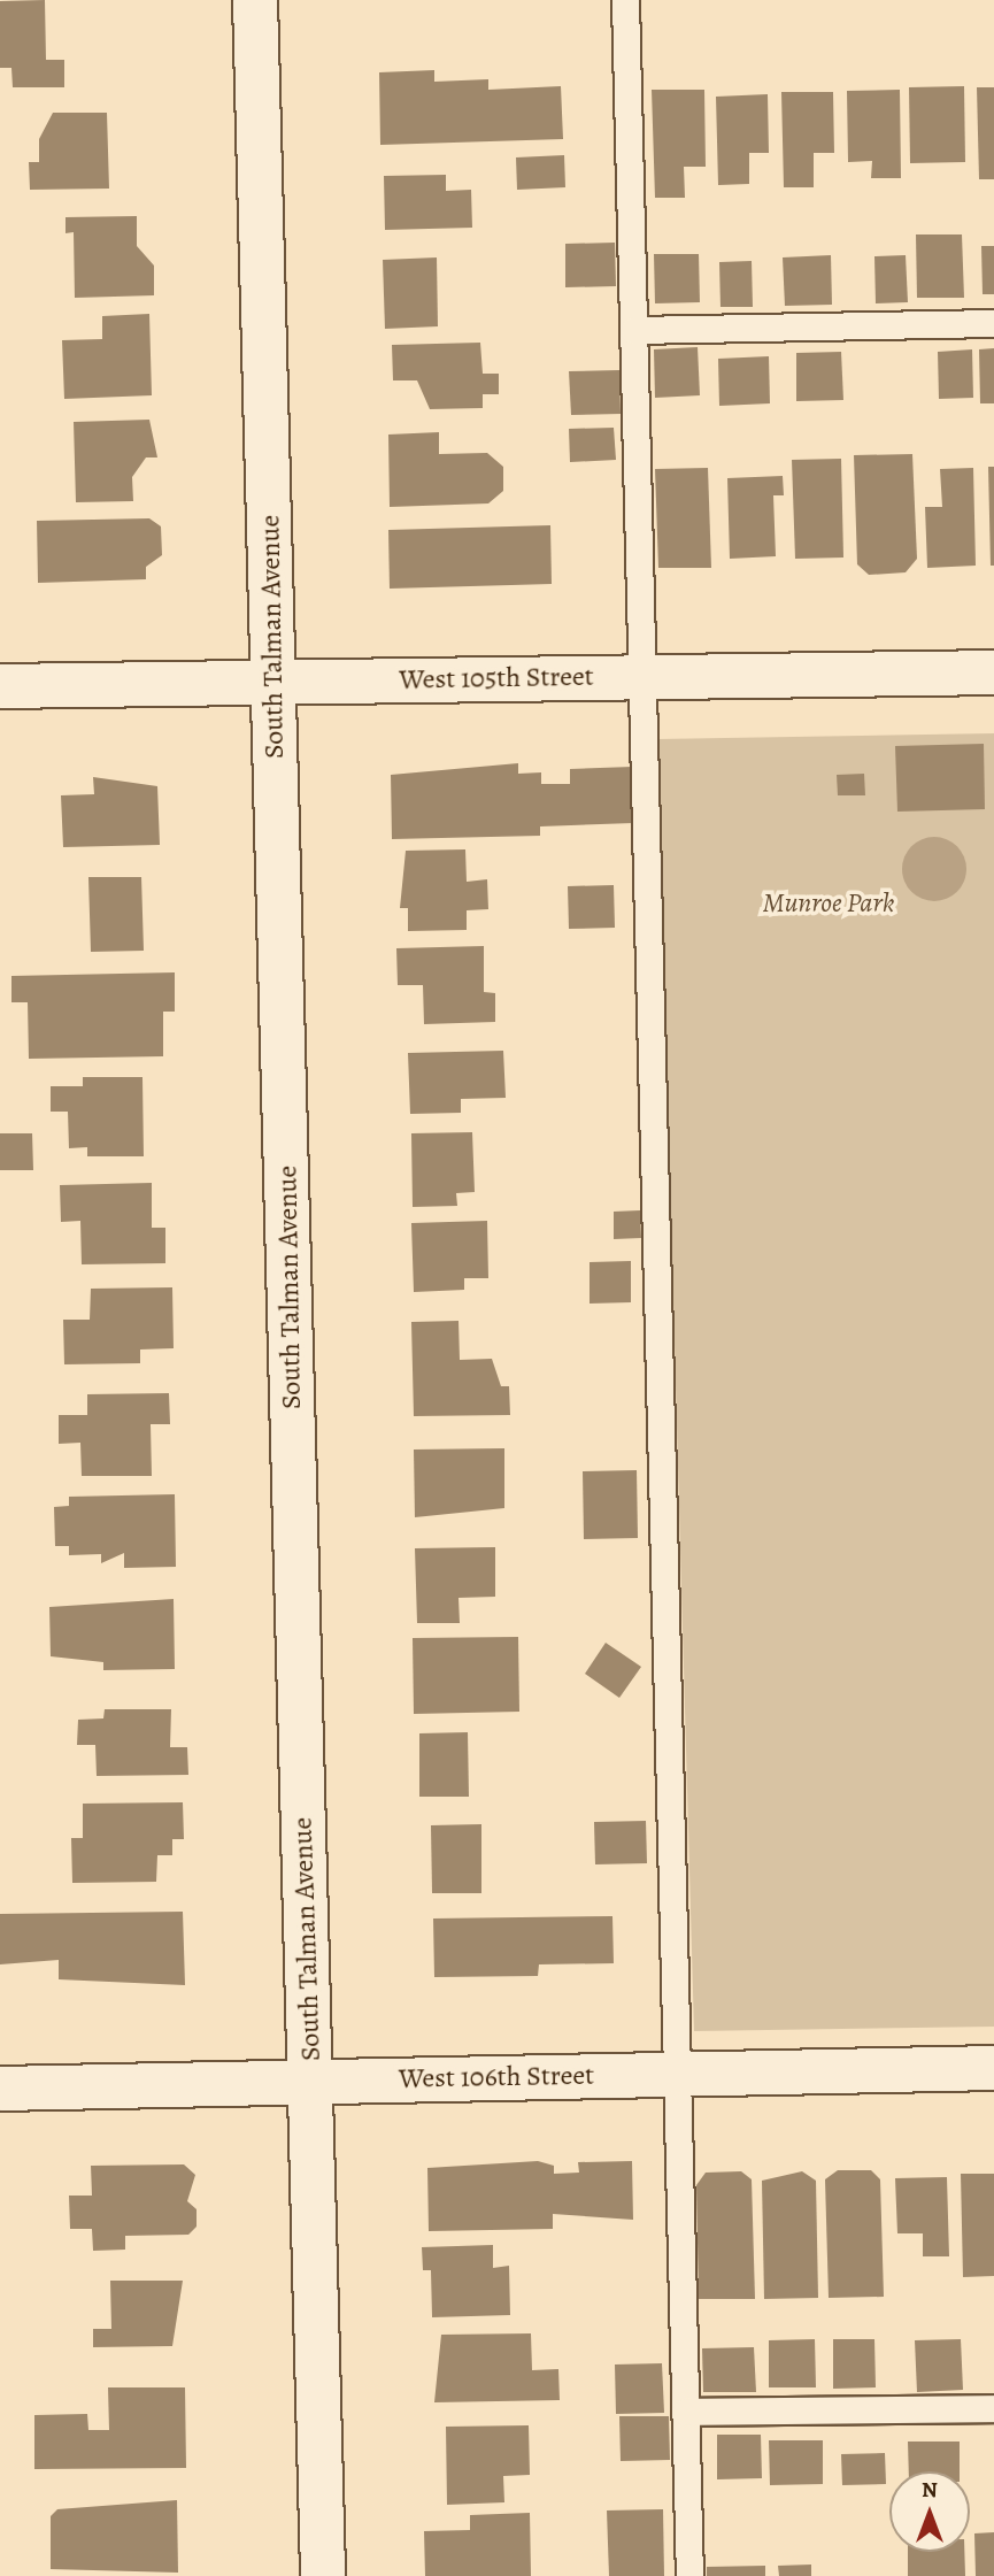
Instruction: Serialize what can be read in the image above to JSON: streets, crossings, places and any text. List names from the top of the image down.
{
  "streets": {
    "street": ["South Talman Avenue", "West 105th Street", "West 106th Street"]
  },
  "crossings": [
    ["South Talman Avenue", "West 105th Street"],
    ["South Talman Avenue", "West 106th Street"]
  ],
  "parks": ["Munroe Park"],
  "north": "top"
}
